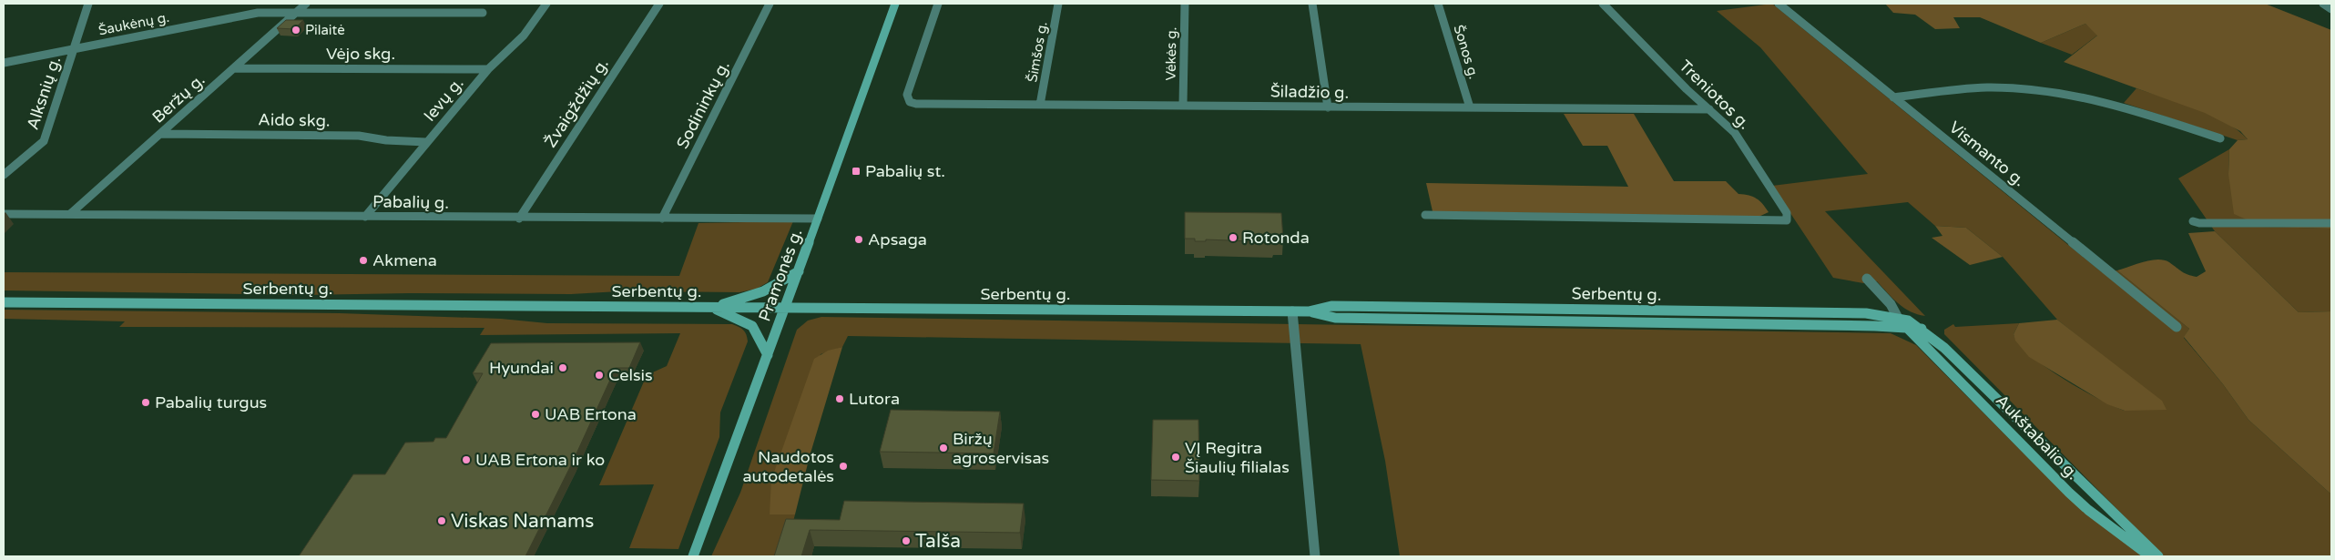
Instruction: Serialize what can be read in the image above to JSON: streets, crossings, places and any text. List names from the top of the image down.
{
  "streets": {
    "main road": ["Pramonės g.", "Serbentų g.", "Aukštabalio g."],
    "street": [
      "Šaukėnų g.",
      "Šimšos g.",
      "Šonos g.",
      "Vėjo skg.",
      "Vėkės g.",
      "Šiladžio g.",
      "Alksnių g.",
      "Treniotos g.",
      "Beržų g.",
      "Ievų g.",
      "Žvaigždžių g.",
      "Sodininkų g.",
      "Aido skg.",
      "Vismanto g.",
      "Pabalių g."
    ]
  },
  "crossings": [
    ["Šaukėnų g.", "Alksnių g."],
    ["Šaukėnų g.", "Beržų g."],
    ["Šimšos g.", "Šiladžio g."],
    ["Šonos g.", "Šiladžio g."],
    ["Vėjo skg.", "Beržų g."],
    ["Vėjo skg.", "Ievų g."],
    ["Vėkės g.", "Šiladžio g."],
    ["Šiladžio g.", "Treniotos g."],
    ["Beržų g.", "Aido skg."],
    ["Beržų g.", "Pabalių g."],
    ["Ievų g.", "Aido skg."],
    ["Ievų g.", "Pabalių g."],
    ["Žvaigždžių g.", "Pabalių g."],
    ["Sodininkų g.", "Pabalių g."],
    ["Pabalių g.", "Pramonės g."],
    ["Pramonės g.", "Serbentų g."],
    ["Serbentų g.", "Aukštabalio g."]
  ],
  "places": {
    "other": [
      "Pilaitė",
      "Rotonda",
      "Apsaga",
      "Akmena",
      "Hyundai",
      "Celsis",
      "Lutora",
      "Pabalių turgus",
      "UAB Ertona",
      "Biržų agroservisas",
      "VĮ Regitra Šiaulių filialas",
      "UAB Ertona ir ko",
      "Naudotos autodetalės",
      "Viskas Namams",
      "Talša"
    ],
    "transit": ["Pabalių st."]
  }
}
